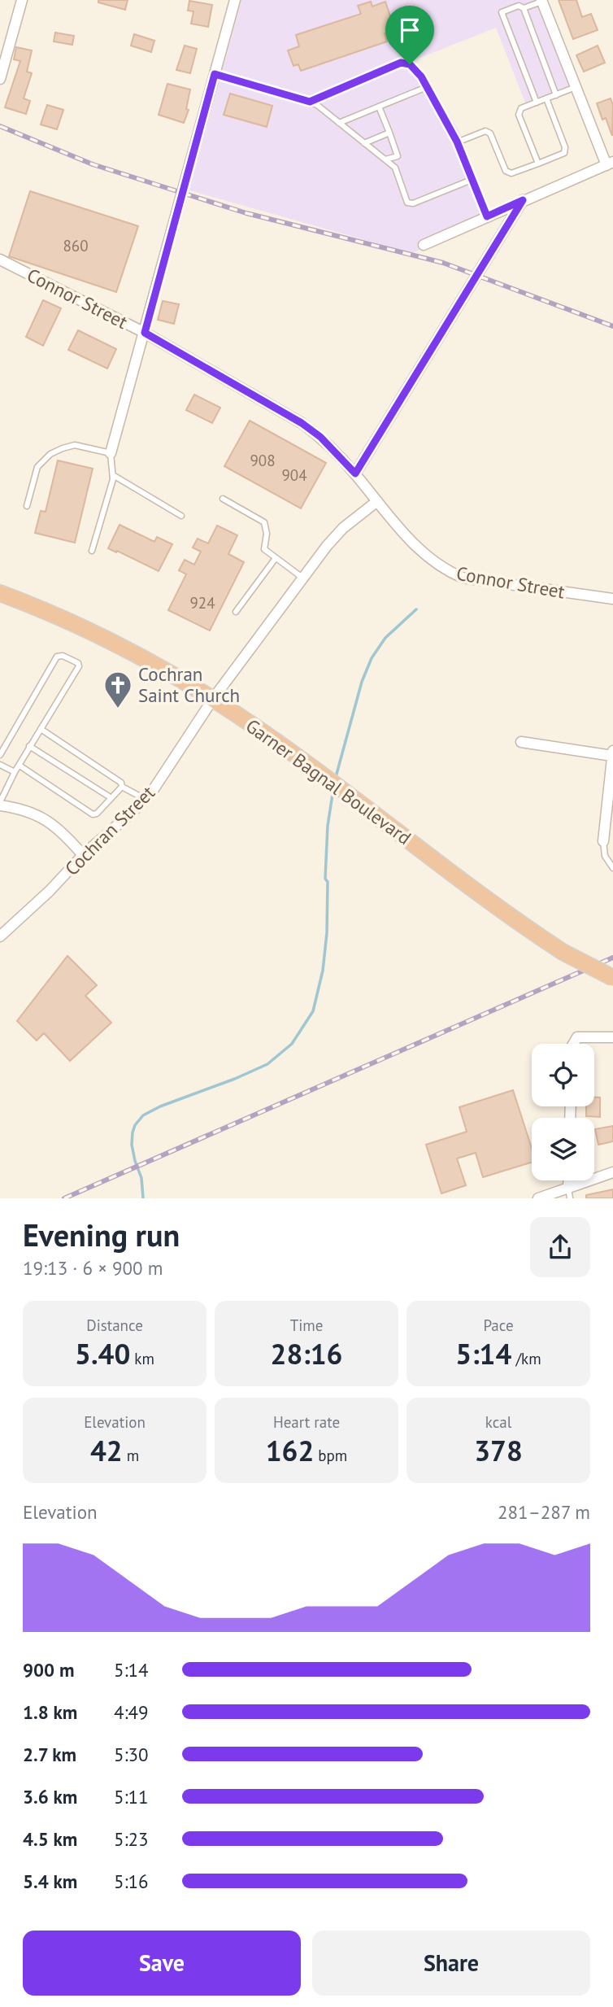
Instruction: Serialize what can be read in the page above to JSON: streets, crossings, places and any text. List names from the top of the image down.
{
  "streets": {
    "highway": ["Garner Bagnal Boulevard"],
    "street": ["Connor Street", "Cochran Street"]
  },
  "crossings": [
    ["Connor Street", "Cochran Street"],
    ["Garner Bagnal Boulevard", "Cochran Street"]
  ],
  "places": {
    "church": ["Cochran Saint Church"]
  },
  "house_numbers": [
    "860",
    "908",
    "904",
    "924"
  ],
  "page": {
    "heading": ["Evening run", "19:13 · 6 × 900 m"],
    "stats": [
      ["Distance", "5.40 km"],
      ["Time", "28:16"],
      ["Pace", "5:14 /km"],
      ["Elevation", "42 m"],
      ["Heart rate", "162 bpm"],
      ["kcal", "378"]
    ],
    "chart": ["Elevation", "281–287 m"],
    "list": [
      {
        "name": "900 m",
        "note": "5:14"
      },
      {
        "name": "1.8 km",
        "note": "4:49"
      },
      {
        "name": "2.7 km",
        "note": "5:30"
      },
      {
        "name": "3.6 km",
        "note": "5:11"
      },
      {
        "name": "4.5 km",
        "note": "5:23"
      },
      {
        "name": "5.4 km",
        "note": "5:16"
      }
    ],
    "buttons": ["Save", "Share"]
  }
}
